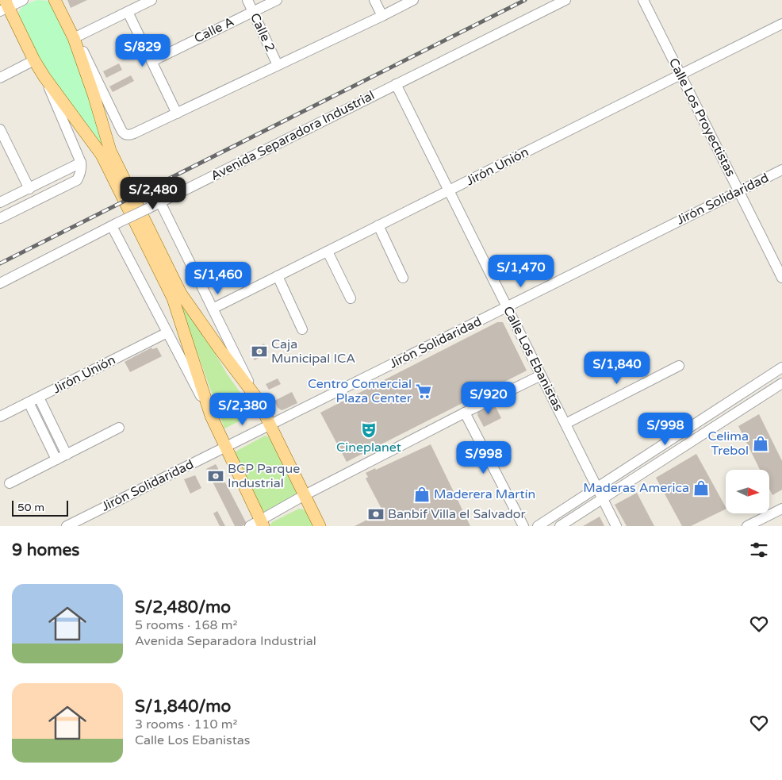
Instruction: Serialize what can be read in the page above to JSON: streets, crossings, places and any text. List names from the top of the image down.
{
  "streets": {
    "street": [
      "Calle A",
      "Calle 2",
      "Calle Los Proyectistas",
      "Avenida Separadora Industrial",
      "Jirón Unión",
      "Jirón Solidaridad",
      "Calle Los Ebanistas"
    ]
  },
  "crossings": [
    ["Calle A", "Calle 2"],
    ["Calle Los Proyectistas", "Jirón Unión"],
    ["Calle Los Proyectistas", "Jirón Solidaridad"],
    ["Avenida Separadora Industrial", "Calle Los Ebanistas"],
    ["Jirón Unión", "Calle Los Ebanistas"],
    ["Jirón Solidaridad", "Calle Los Ebanistas"]
  ],
  "places": {
    "bank": ["Caja Municipal ICA", "BCP Parque Industrial", "Banbif Villa el Salvador"],
    "supermarket": ["Centro Comercial Plaza Center"],
    "theatre": ["Cineplanet"],
    "shop": ["Celima Trebol", "Maderas America", "Maderera Martín"]
  },
  "scale_bar": "50 m",
  "north": "right",
  "page": {
    "price": [
      "S/829",
      "S/2,480",
      "S/1,470",
      "S/1,460",
      "S/1,840",
      "S/920",
      "S/2,380",
      "S/998",
      "S/998"
    ],
    "scale": "50 m",
    "heading": "9 homes",
    "list": [
      {
        "name": "S/2,480/mo",
        "note": "5 rooms · 168 m² · Avenida Separadora Industrial"
      },
      {
        "name": "S/1,840/mo",
        "note": "3 rooms · 110 m² · Calle Los Ebanistas"
      }
    ]
  }
}
